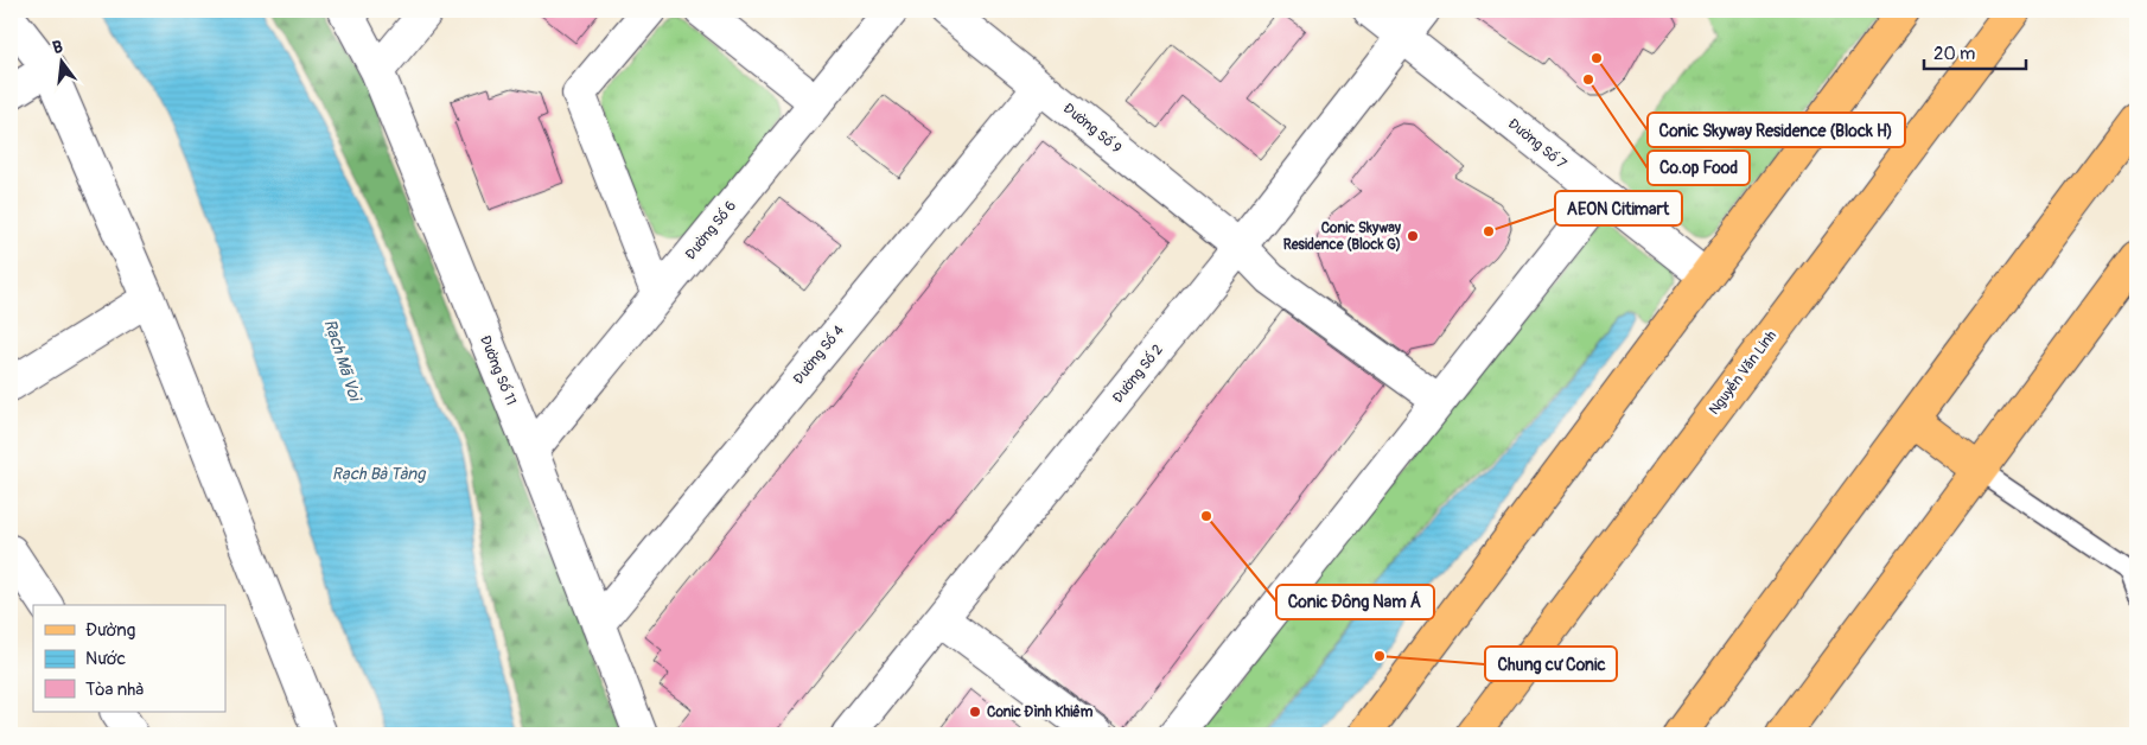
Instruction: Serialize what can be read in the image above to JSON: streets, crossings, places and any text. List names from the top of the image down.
{
  "streets": {
    "main road": ["Nguyễn Văn Linh"],
    "street": [
      "Đường Số 9",
      "Đường Số 7",
      "Đường Số 6",
      "Đường Số 4",
      "Đường Số 11",
      "Đường Số 2"
    ]
  },
  "crossings": [
    ["Đường Số 9", "Đường Số 4"],
    ["Đường Số 9", "Đường Số 2"],
    ["Đường Số 7", "Đường Số 2"],
    ["Đường Số 6", "Đường Số 11"],
    ["Đường Số 4", "Đường Số 11"]
  ],
  "water": ["Rạch Mã Voi", "Rạch Bà Tàng"],
  "places": [
    "Conic Skyway Residence (Block H)",
    "Co.op Food",
    "AEON Citimart",
    "Conic Skyway Residence (Block G)",
    "Conic Đông Nam Á",
    "Chung cư Conic",
    "Conic Đình Khiêm"
  ],
  "legend": ["Đường", "Nước", "Tòa nhà"],
  "scale_bar": "20 m",
  "north": "top"
}
